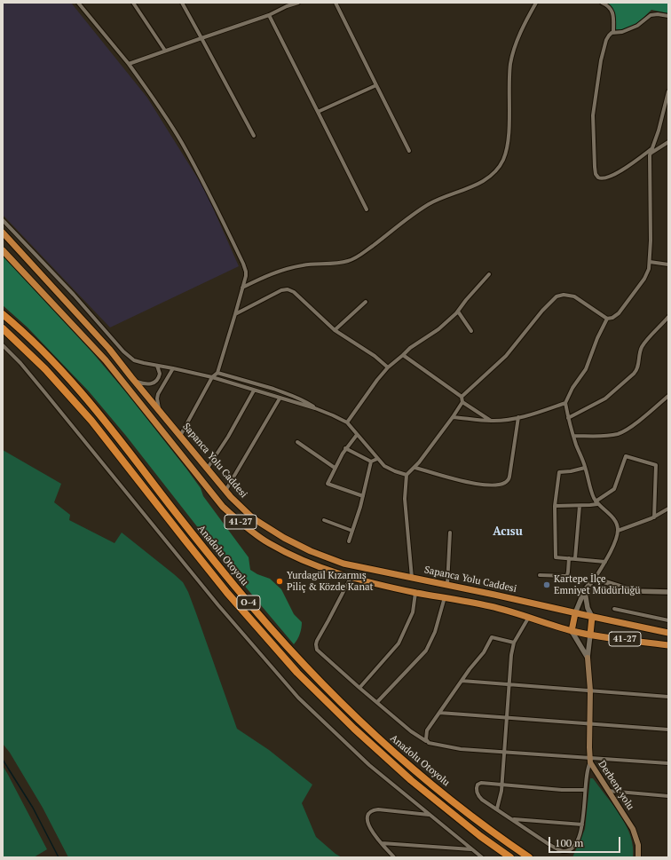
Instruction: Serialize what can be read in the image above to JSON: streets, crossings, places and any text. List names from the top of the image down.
{
  "streets": {
    "highway": [
      "Sapanca Yolu Caddesi",
      "41-27",
      "Anadolu Otoyolu",
      "O-4"
    ],
    "main road": ["Derbent yolu"]
  },
  "districts": ["Acısu"],
  "places": ["Yurdagül Kızarmış Piliç & Közde Kanat", "Kartepe İlçe Emniyet Müdürlüğü"],
  "scale_bar": "100 m"
}
